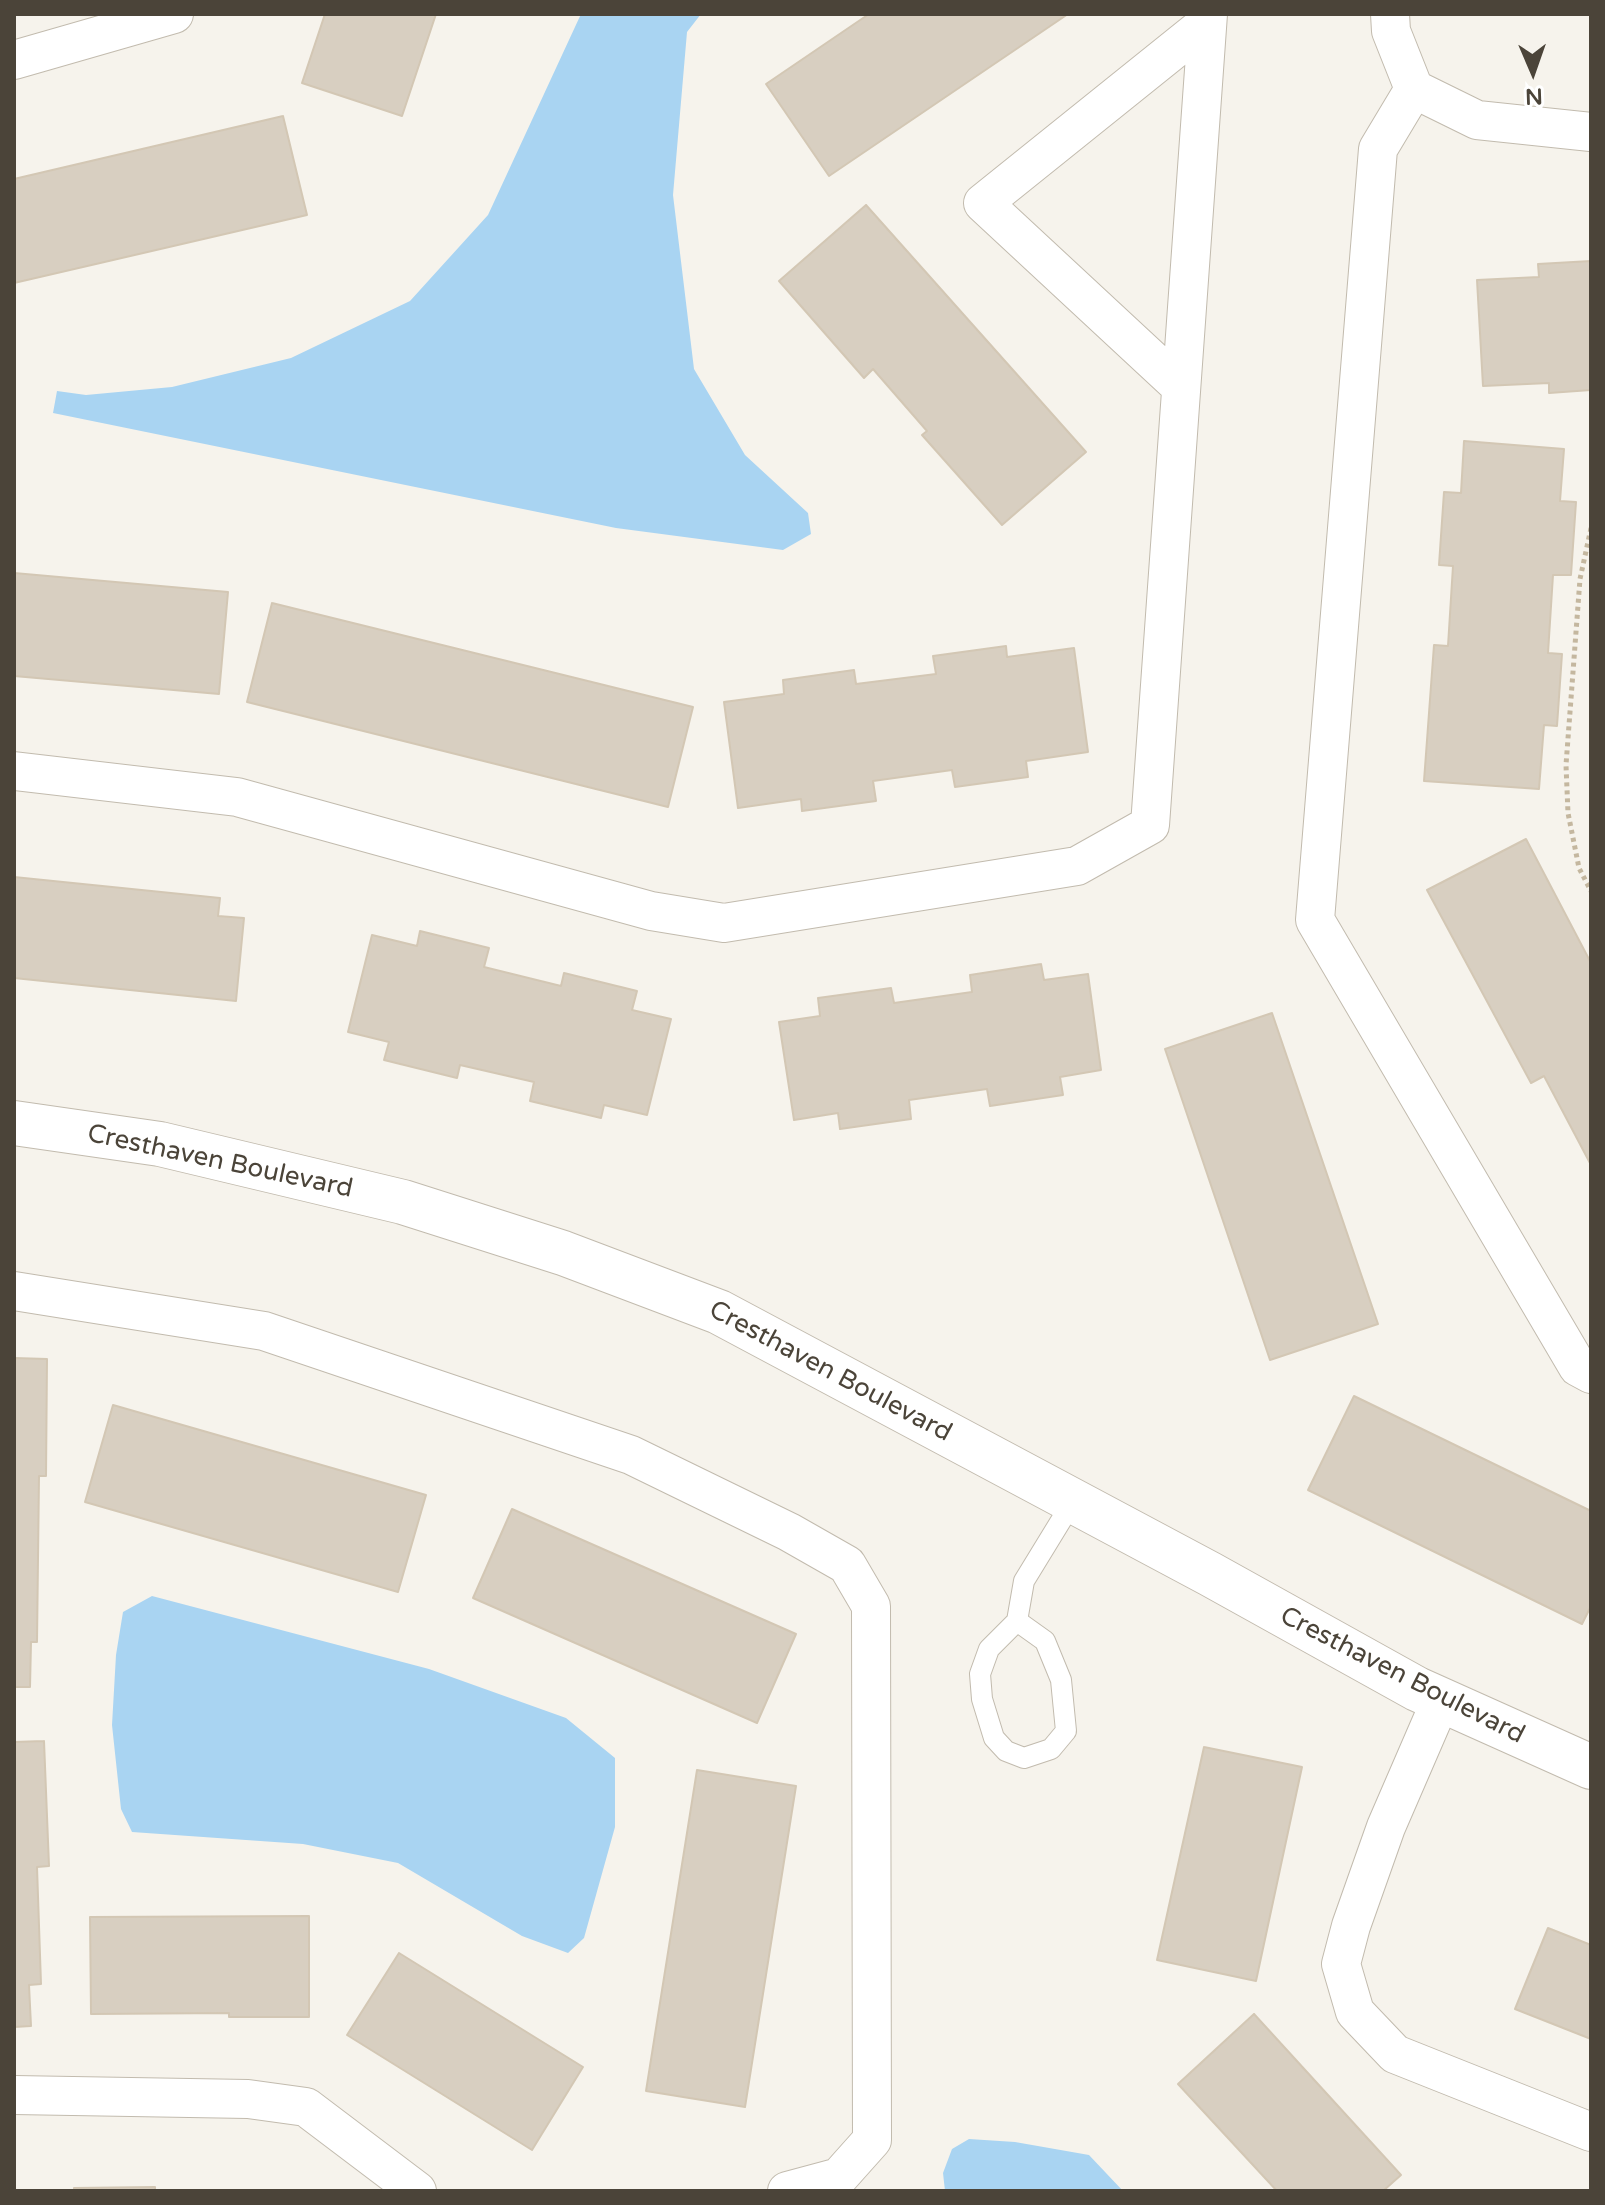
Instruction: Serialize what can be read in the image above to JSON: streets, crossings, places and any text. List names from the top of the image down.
{
  "streets": {
    "street": ["Cresthaven Boulevard"]
  },
  "north": "bottom"
}
